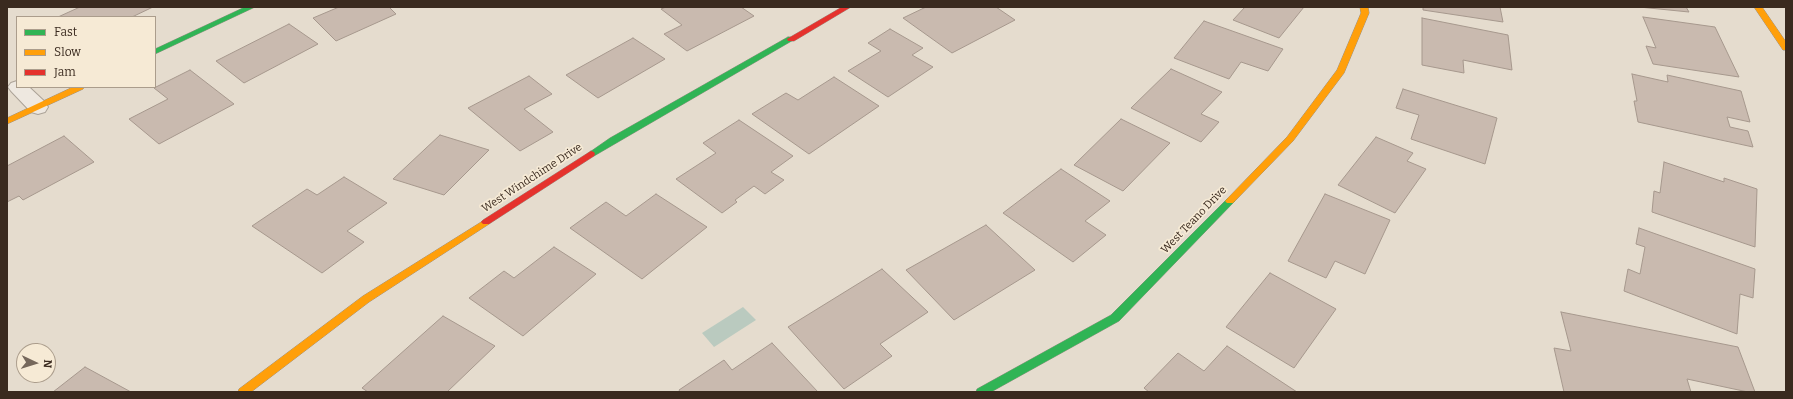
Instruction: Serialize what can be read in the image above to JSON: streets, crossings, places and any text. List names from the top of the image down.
{
  "streets": {
    "street": ["West Windchime Drive", "West Teano Drive"]
  },
  "legend": ["Fast", "Slow", "Jam"],
  "north": "right"
}
